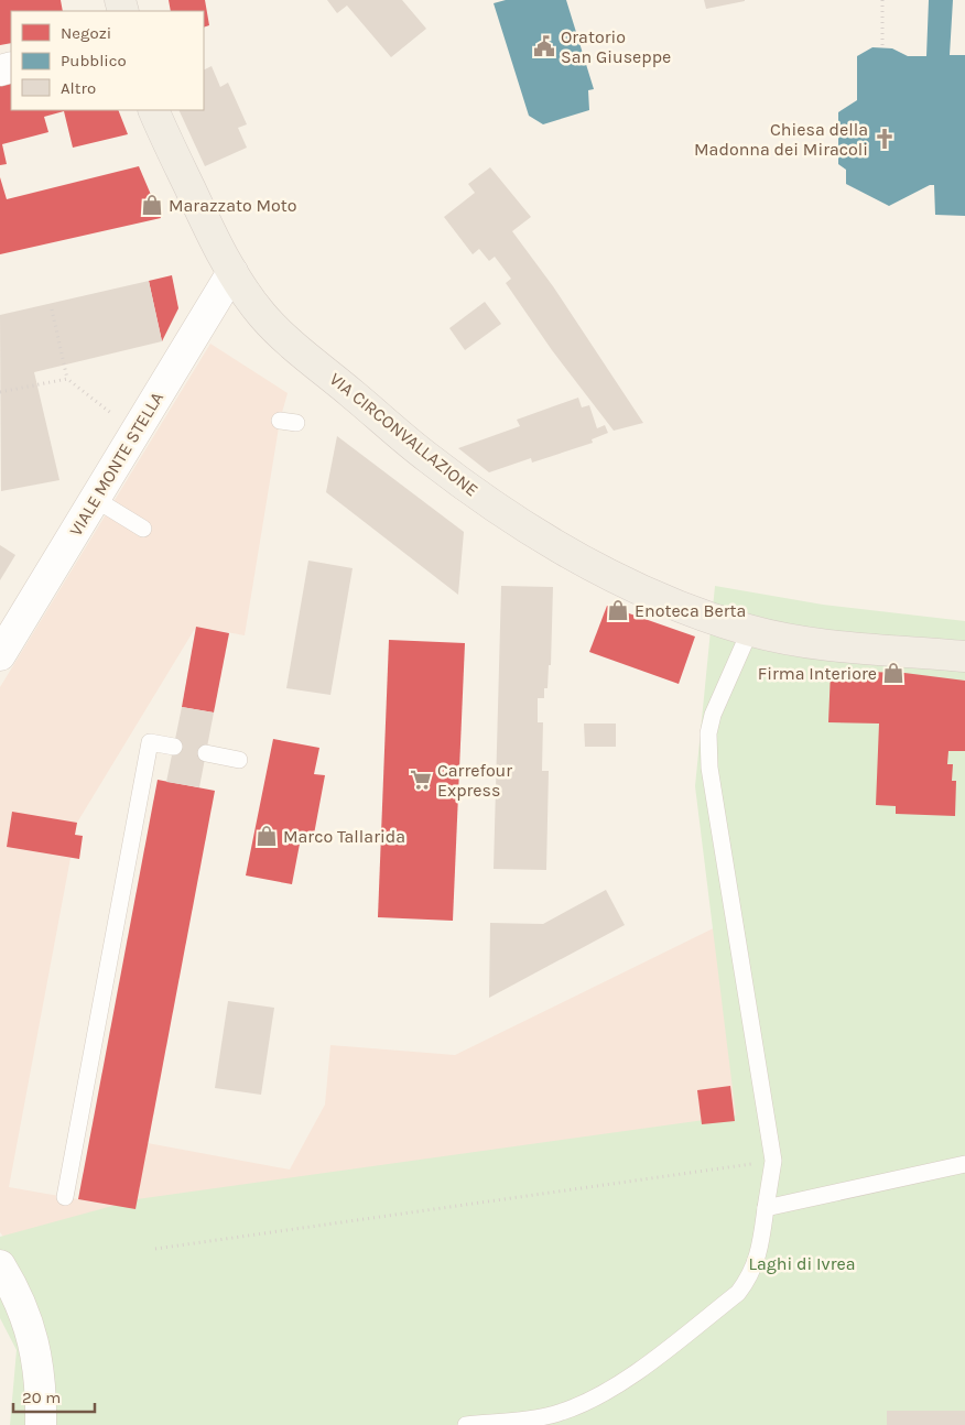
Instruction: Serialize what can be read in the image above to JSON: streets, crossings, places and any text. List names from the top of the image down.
{
  "streets": {
    "main road": ["VIA CIRCONVALLAZIONE", "VIALE MONTE STELLA"]
  },
  "crossings": [
    ["VIA CIRCONVALLAZIONE", "VIALE MONTE STELLA"]
  ],
  "parks": ["Laghi di Ivrea"],
  "places": {
    "public building": ["Oratorio San Giuseppe"],
    "church": ["Chiesa della Madonna dei Miracoli"],
    "shop": [
      "Marazzato Moto",
      "Enoteca Berta",
      "Firma Interiore",
      "Marco Tallarida"
    ],
    "supermarket": ["Carrefour Express"]
  },
  "legend": ["Negozi", "Pubblico", "Altro"],
  "scale_bar": "20 m"
}
